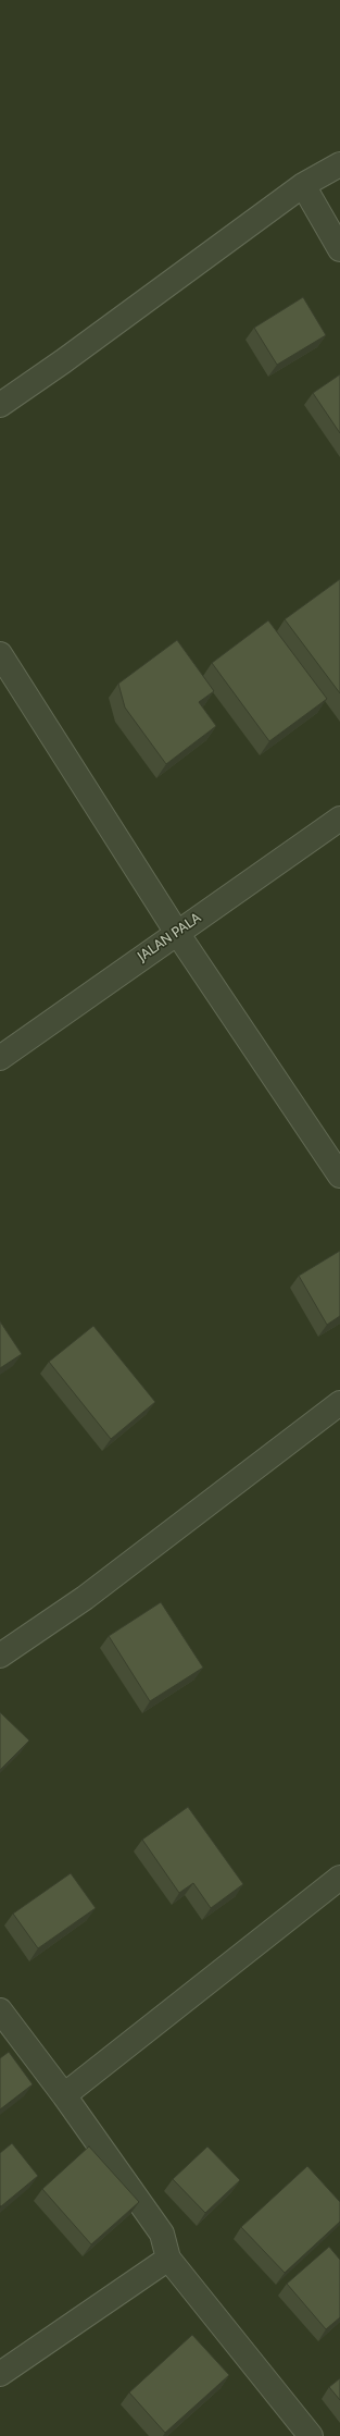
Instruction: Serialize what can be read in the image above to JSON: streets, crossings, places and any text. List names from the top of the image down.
{
  "streets": {
    "street": ["JALAN PALA"]
  }
}
